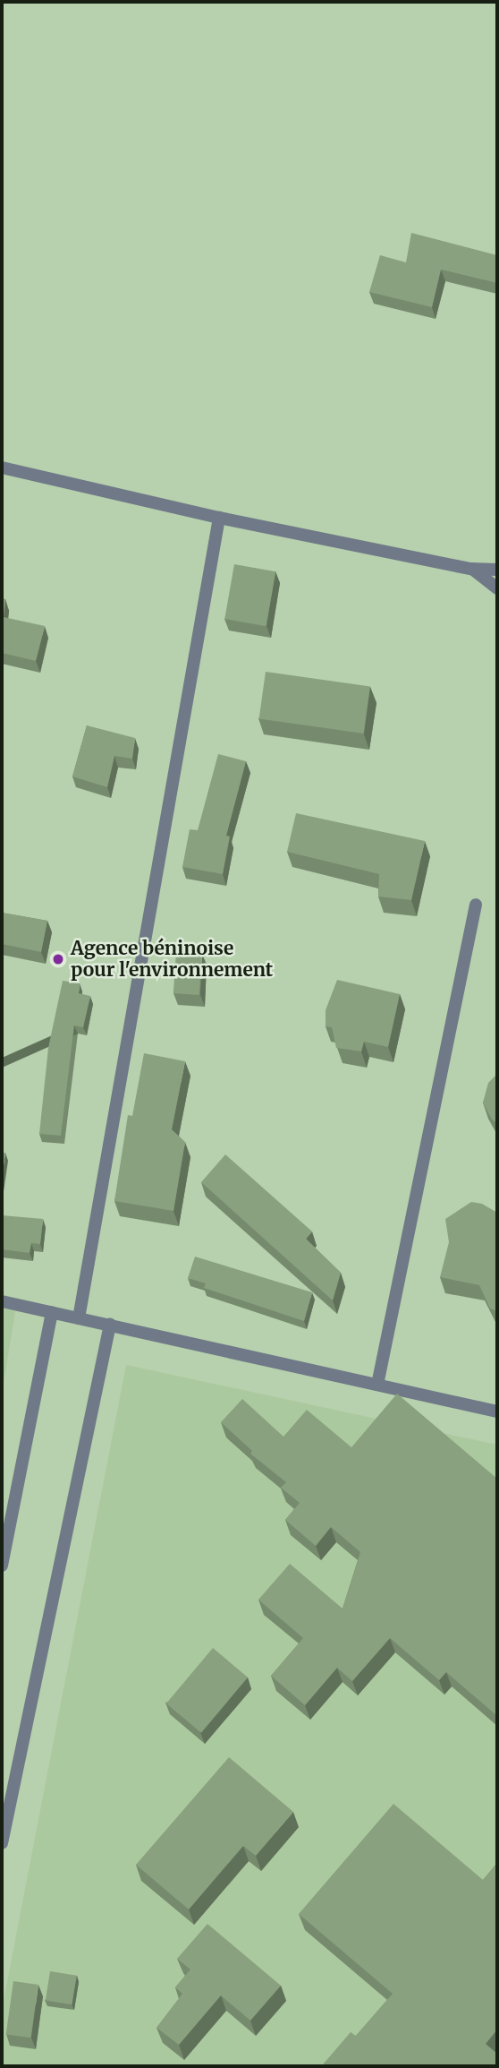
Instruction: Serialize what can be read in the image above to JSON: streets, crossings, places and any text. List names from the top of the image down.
{
  "places": ["Agence béninoise pour l'environnement"]
}
